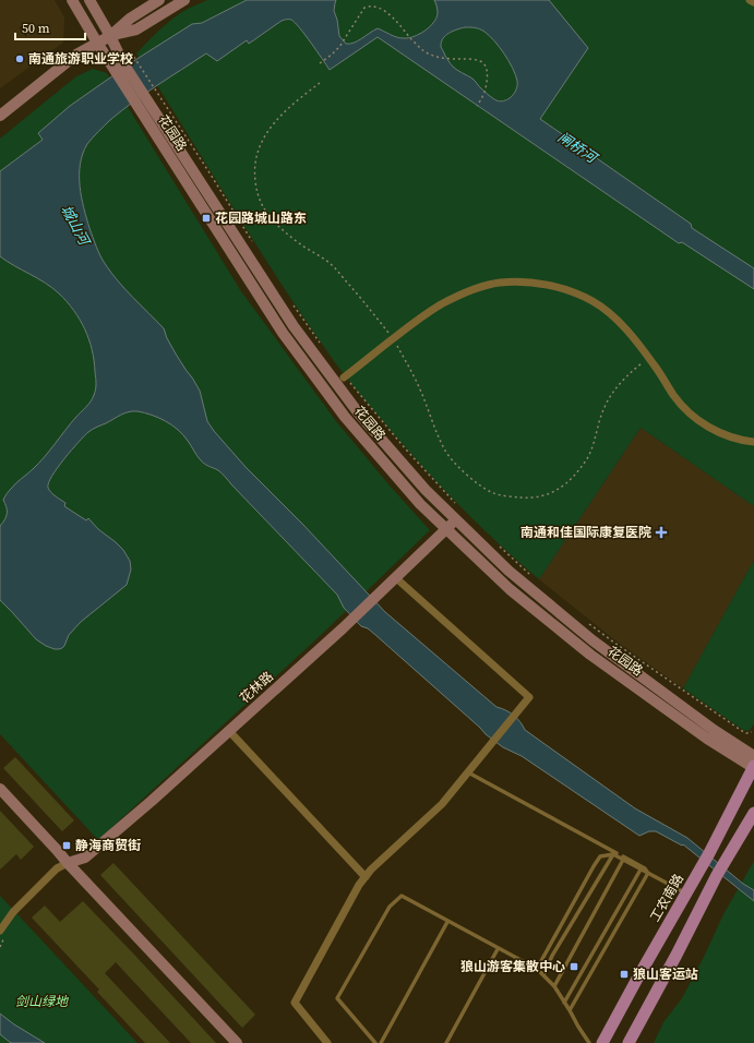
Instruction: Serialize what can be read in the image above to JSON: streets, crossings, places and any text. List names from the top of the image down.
{
  "streets": {
    "main road": ["花园路", "花林路", "工农南路"]
  },
  "crossings": [
    ["花园路", "花林路"],
    ["花园路", "工农南路"]
  ],
  "water": ["闸桥河", "城山河"],
  "parks": ["剑山绿地"],
  "places": {
    "other": ["南通旅游职业学校"],
    "transit": [
      "花园路城山路东",
      "静海商贸街",
      "狼山游客集散中心",
      "狼山客运站"
    ],
    "health": ["南通和佳国际康复医院"]
  },
  "scale_bar": "50 m"
}
